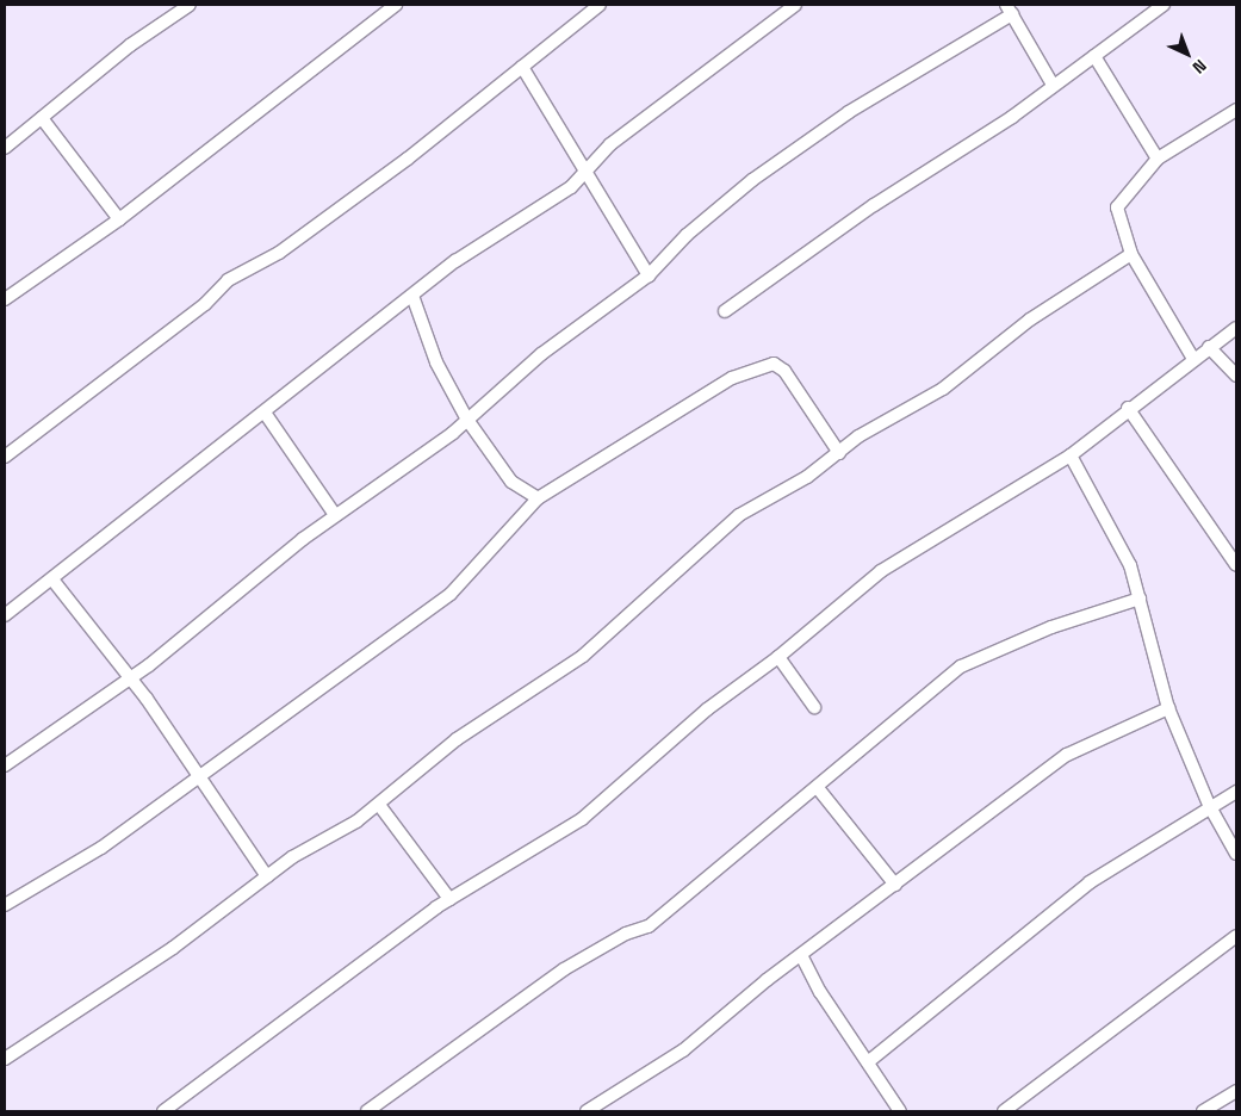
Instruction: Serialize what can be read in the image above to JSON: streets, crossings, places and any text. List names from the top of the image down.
{
  "north": "bottom right"
}
